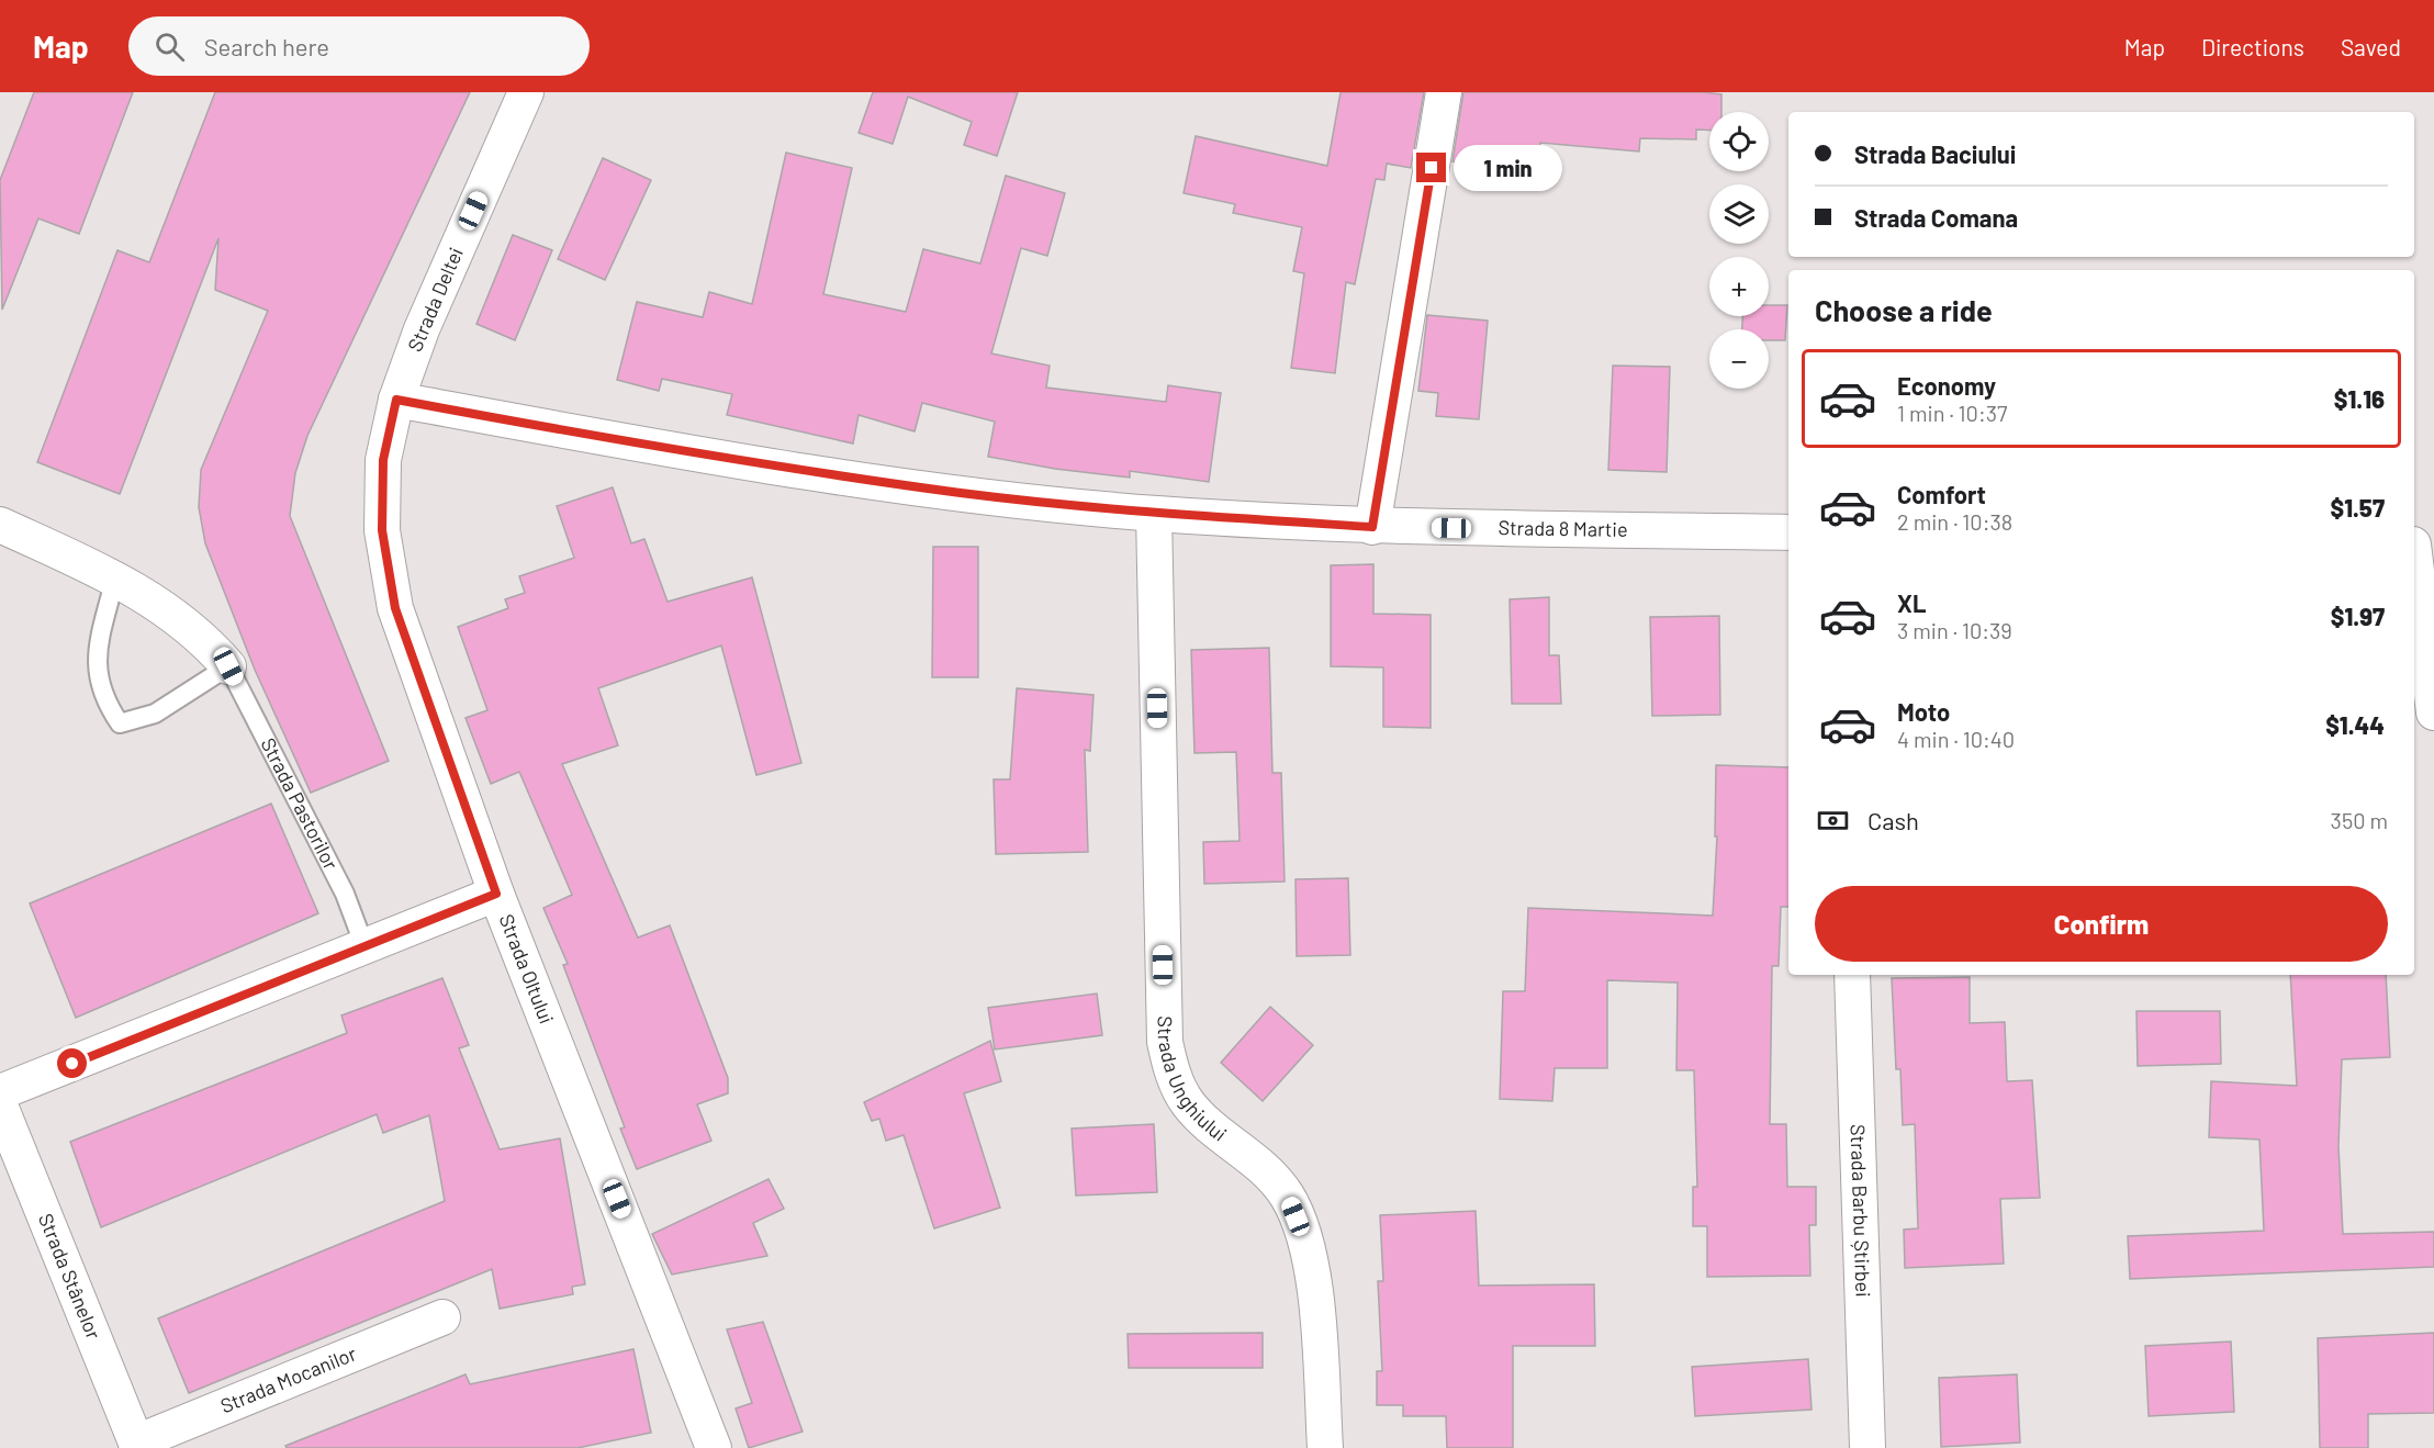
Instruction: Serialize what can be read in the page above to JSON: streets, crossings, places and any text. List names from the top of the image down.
{
  "streets": {
    "street": [
      "Strada Deltei",
      "Strada 8 Martie",
      "Strada Pastorilor",
      "Strada Oltului",
      "Strada Unghiului",
      "Strada Barbu Știrbei",
      "Strada Stânelor",
      "Strada Mocanilor"
    ]
  },
  "crossings": [
    ["Strada Deltei", "Strada 8 Martie"],
    ["Strada Deltei", "Strada Oltului"],
    ["Strada 8 Martie", "Strada Oltului"],
    ["Strada 8 Martie", "Strada Unghiului"],
    ["Strada Stânelor", "Strada Mocanilor"]
  ],
  "page": {
    "header": "Map",
    "search": "Search here",
    "nav": ["Map", "Directions", "Saved"],
    "map_buttons": ["+", "−"],
    "banner": ["Strada Baciului", "Strada Comana"],
    "bubble": "1 min",
    "heading": "Choose a ride",
    "list": [
      {
        "name": "Economy",
        "note": "1 min · 10:37",
        "value": "$1.16"
      },
      {
        "name": "Comfort",
        "note": "2 min · 10:38",
        "value": "$1.57"
      },
      {
        "name": "XL",
        "note": "3 min · 10:39",
        "value": "$1.97"
      },
      {
        "name": "Moto",
        "note": "4 min · 10:40",
        "value": "$1.44"
      }
    ],
    "pay": ["Cash", "350 m"],
    "buttons": "Confirm"
  }
}
